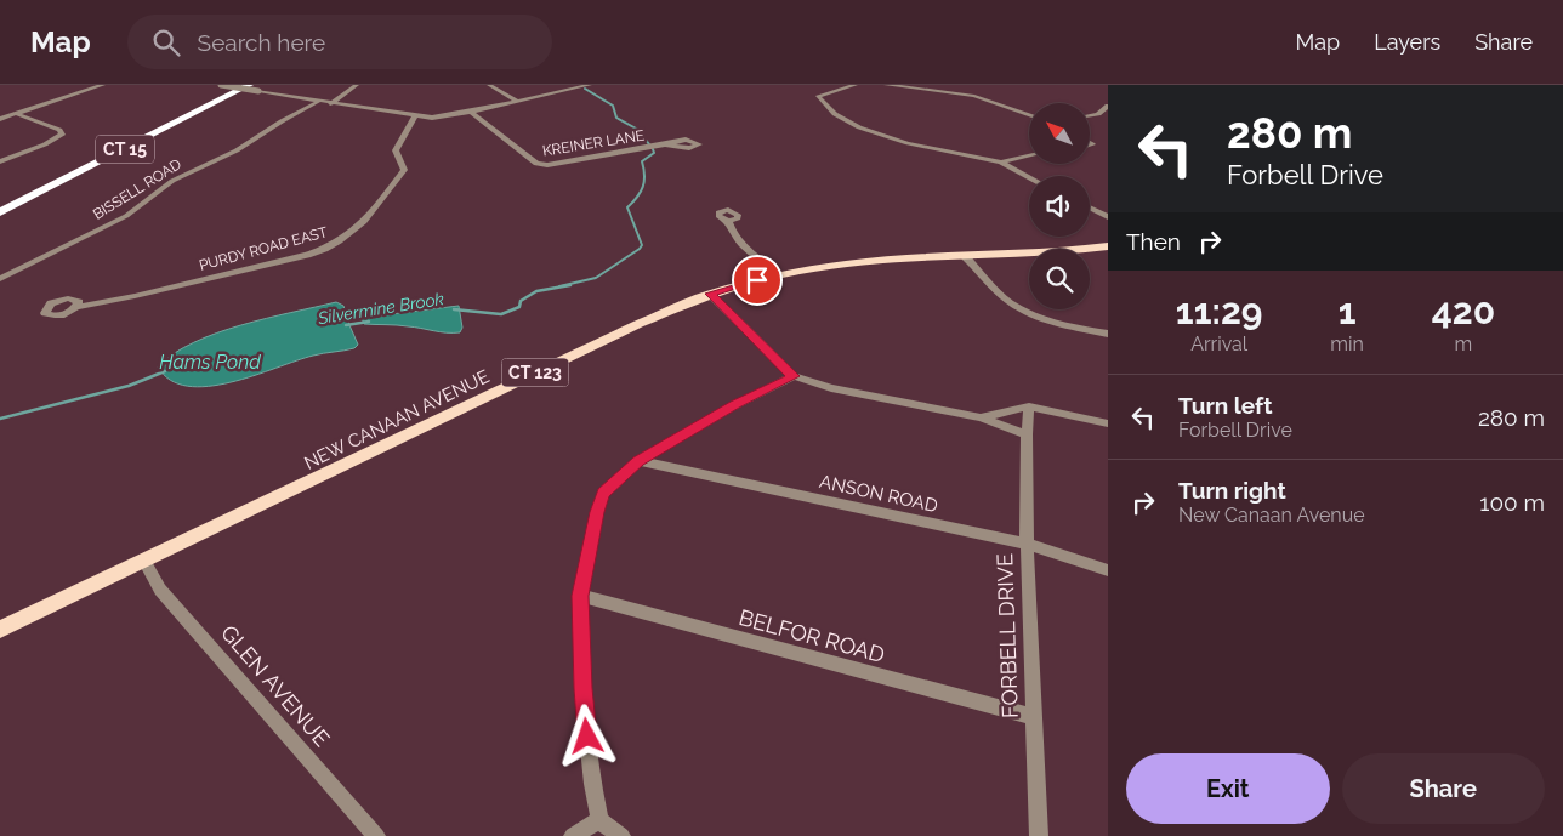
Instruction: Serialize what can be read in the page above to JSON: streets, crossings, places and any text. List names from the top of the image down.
{
  "streets": {
    "highway": ["CT 15"],
    "main road": ["CT 123", "NEW CANAAN AVENUE"],
    "street": [
      "KREINER LANE",
      "BISSELL ROAD",
      "PURDY ROAD EAST",
      "ANSON ROAD",
      "BELFOR ROAD",
      "FORBELL DRIVE",
      "GLEN AVENUE"
    ]
  },
  "crossings": [
    ["NEW CANAAN AVENUE", "GLEN AVENUE"],
    ["ANSON ROAD", "FORBELL DRIVE"],
    ["BELFOR ROAD", "FORBELL DRIVE"]
  ],
  "water": ["Silvermine Brook", "Hams Pond"],
  "north": "top left",
  "page": {
    "header": "Map",
    "search": "Search here",
    "nav": ["Map", "Layers", "Share"],
    "turn": ["280 m", "Forbell Drive"],
    "then": "Then",
    "eta": [
      "11:29",
      "Arrival",
      "1",
      "min",
      "420",
      "m"
    ],
    "list": [
      {
        "name": "Turn left",
        "note": "Forbell Drive",
        "value": "280 m"
      },
      {
        "name": "Turn right",
        "note": "New Canaan Avenue",
        "value": "100 m"
      }
    ],
    "buttons": ["Exit", "Share"]
  }
}
